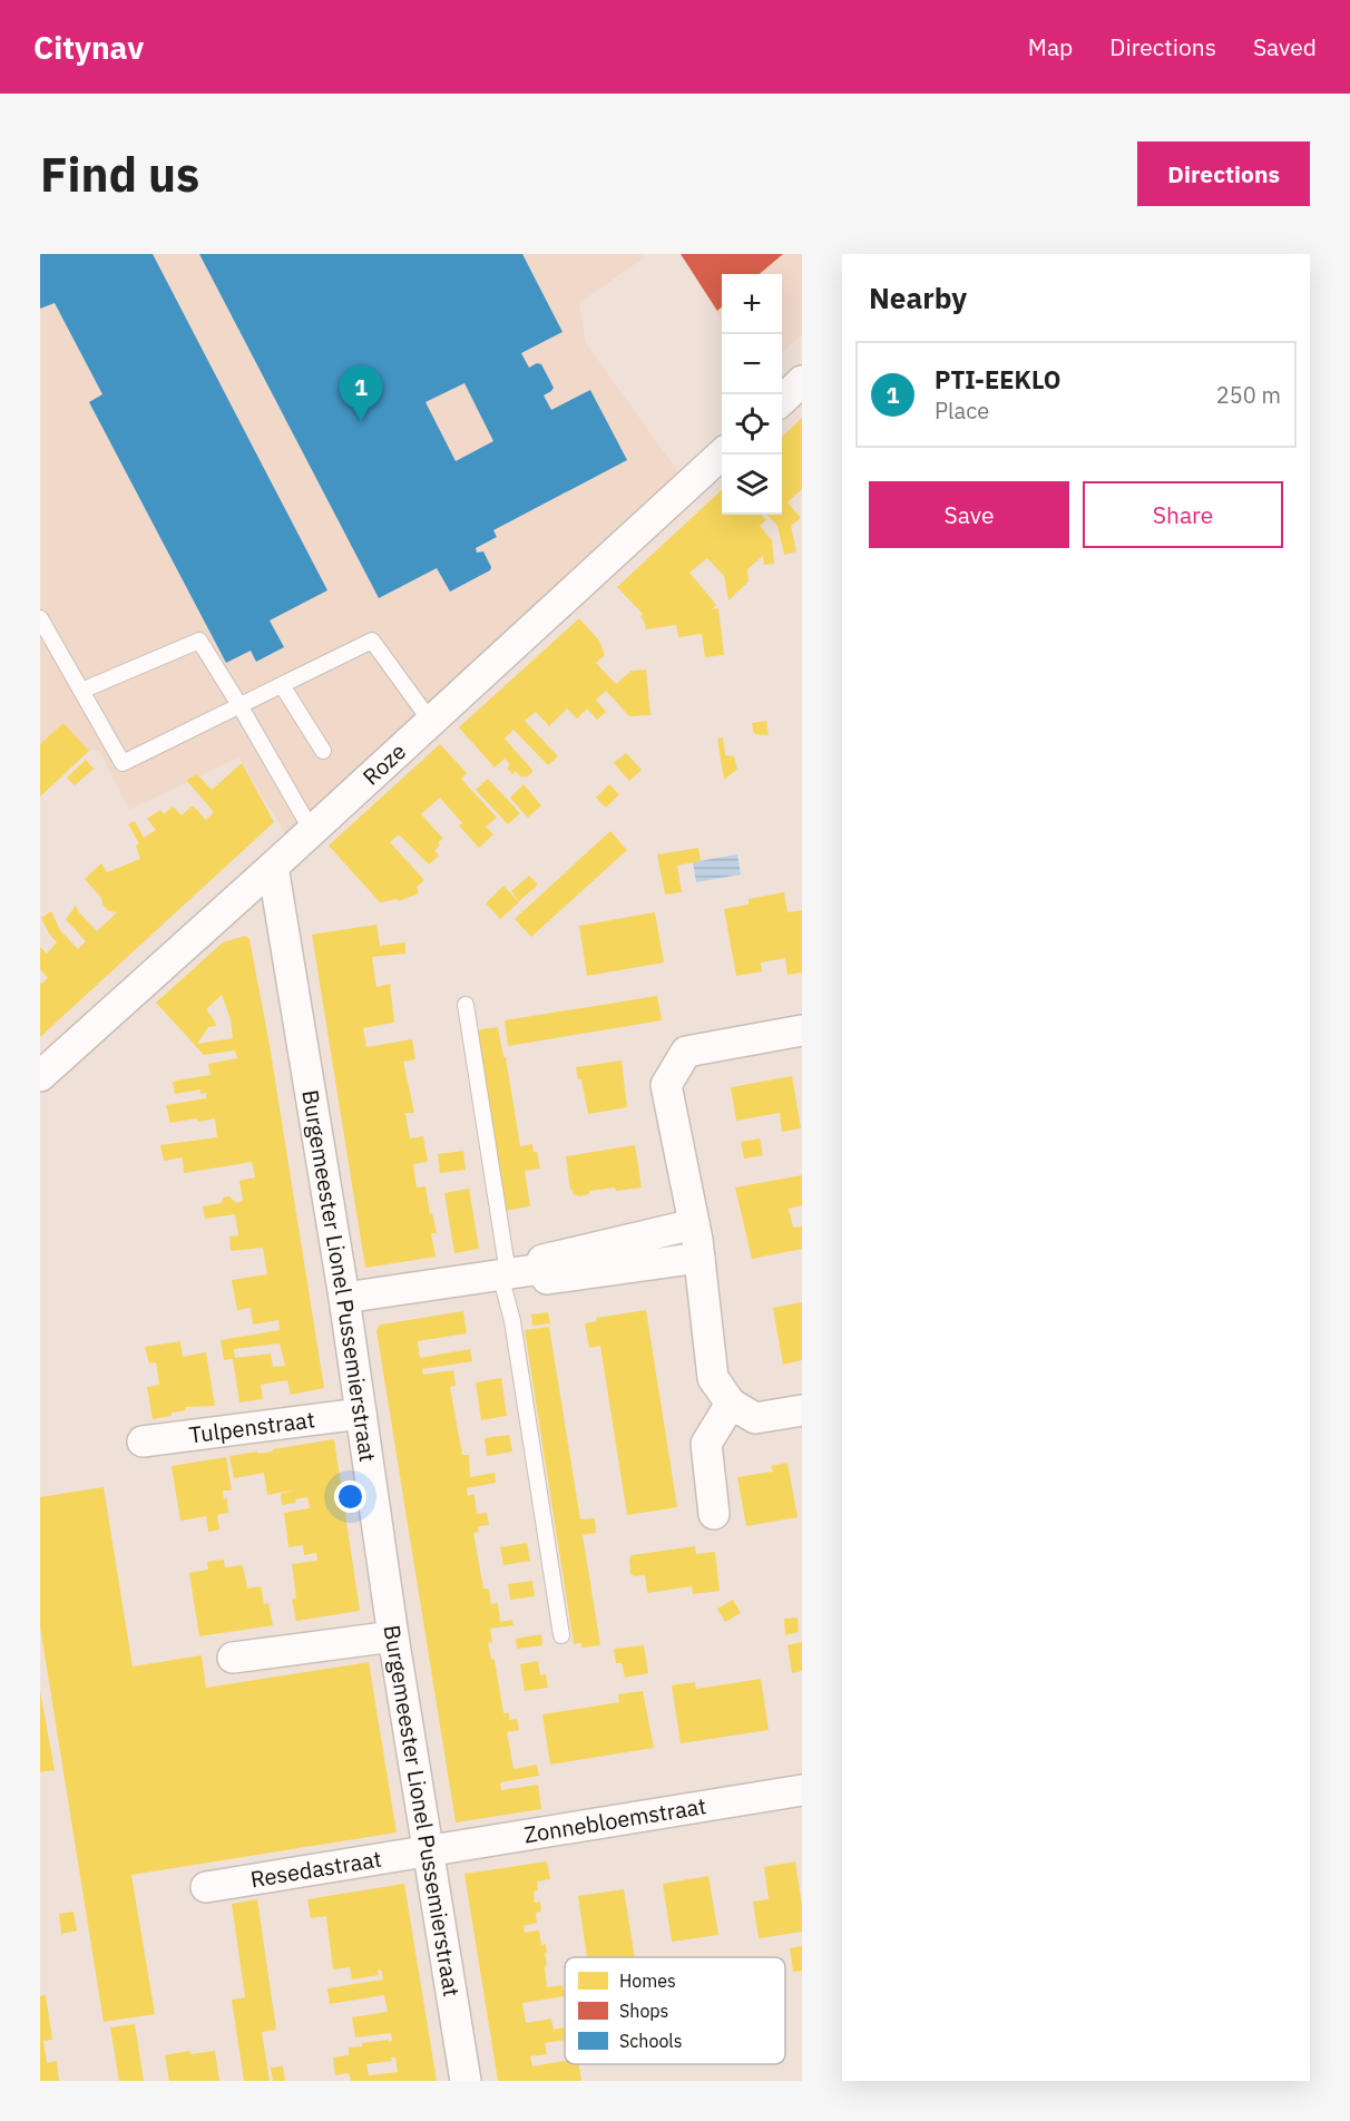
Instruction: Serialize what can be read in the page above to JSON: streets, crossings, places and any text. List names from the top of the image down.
{
  "streets": {
    "street": [
      "Roze",
      "Burgemeester Lionel Pussemierstraat",
      "Tulpenstraat",
      "Zonnebloemstraat",
      "Resedastraat"
    ]
  },
  "crossings": [
    ["Roze", "Burgemeester Lionel Pussemierstraat"],
    ["Burgemeester Lionel Pussemierstraat", "Tulpenstraat"],
    ["Burgemeester Lionel Pussemierstraat", "Zonnebloemstraat"],
    ["Burgemeester Lionel Pussemierstraat", "Resedastraat"],
    ["Zonnebloemstraat", "Resedastraat"]
  ],
  "legend": ["Homes", "Shops", "Schools"],
  "page": {
    "header": "Citynav",
    "nav": ["Map", "Directions", "Saved"],
    "buttons": [
      "Directions",
      ["Save", "Share"]
    ],
    "title": "Find us",
    "heading": "Nearby",
    "map_buttons": ["+", "−"],
    "list": [
      {
        "mark": "1",
        "name": "PTI-EEKLO",
        "note": "Place",
        "value": "250 m"
      }
    ],
    "pins": "1"
  }
}
